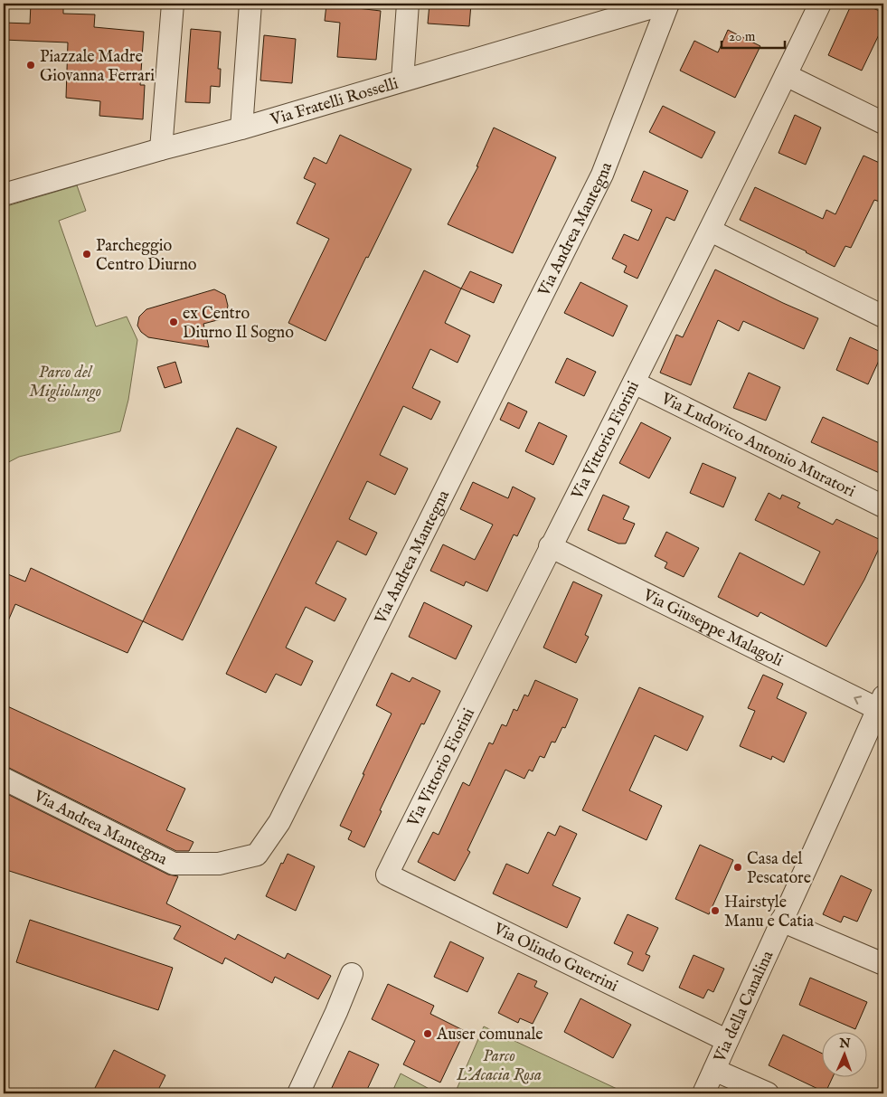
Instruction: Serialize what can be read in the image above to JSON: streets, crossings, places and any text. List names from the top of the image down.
{
  "streets": {
    "street": [
      "Via Fratelli Rosselli",
      "Via Andrea Mantegna",
      "Via Vittorio Fiorini",
      "Via Ludovico Antonio Muratori",
      "Via Giuseppe Malagoli",
      "Via Olindo Guerrini",
      "Via della Canalina"
    ]
  },
  "crossings": [
    ["Via Vittorio Fiorini", "Via Ludovico Antonio Muratori"],
    ["Via Vittorio Fiorini", "Via Giuseppe Malagoli"],
    ["Via Vittorio Fiorini", "Via Olindo Guerrini"],
    ["Via Giuseppe Malagoli", "Via della Canalina"],
    ["Via Olindo Guerrini", "Via della Canalina"]
  ],
  "one_way": ["Via Giuseppe Malagoli"],
  "parks": ["Parco del Migliolungo", "Parco L'Acacia Rosa"],
  "places": [
    "Piazzale Madre Giovanna Ferrari",
    "Parcheggio Centro Diurno",
    "ex Centro Diurno Il Sogno",
    "Casa del Pescatore",
    "Hairstyle Manu e Catia",
    "Auser comunale"
  ],
  "scale_bar": "20 m",
  "north": "top"
}
